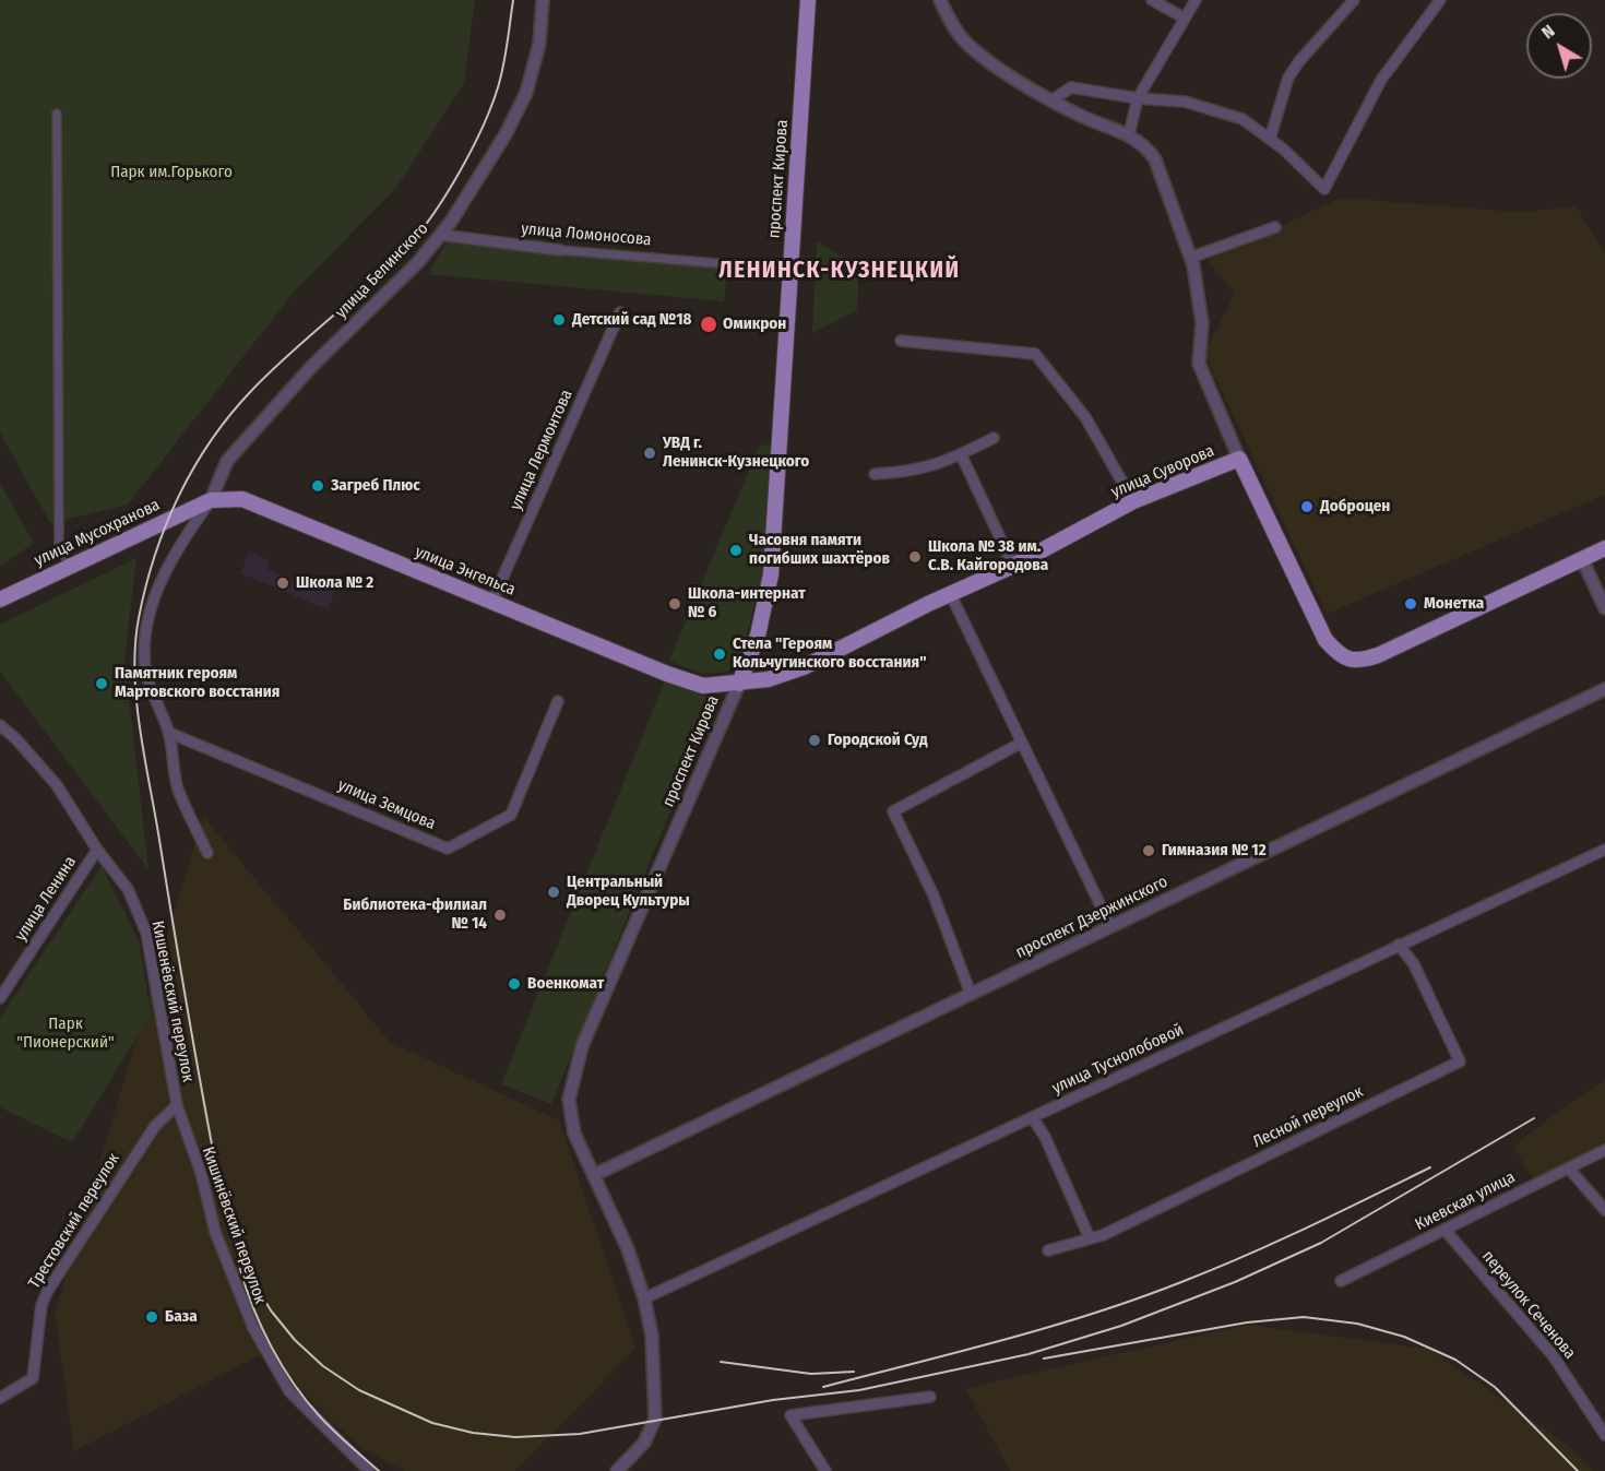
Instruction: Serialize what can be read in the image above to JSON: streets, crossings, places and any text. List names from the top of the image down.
{
  "streets": {
    "main road": [
      "проспект Кирова",
      "улица Суворова",
      "улица Мусохранова",
      "улица Энгельса"
    ],
    "street": [
      "улица Ломоносова",
      "улица Белинского",
      "улица Лермонтова",
      "улица Земцова",
      "улица Ленина",
      "проспект Дзержинского",
      "Кишенёвский переулок",
      "улица Туснолобовой",
      "Лесной переулок",
      "Киевская улица",
      "Трестовский переулок",
      "Кишинёвский переулок",
      "переулок Сеченова"
    ]
  },
  "crossings": [
    ["проспект Кирова", "улица Суворова"],
    ["проспект Кирова", "проспект Дзержинского"],
    ["проспект Кирова", "улица Туснолобовой"],
    ["улица Ломоносова", "улица Белинского"],
    ["улица Белинского", "улица Мусохранова"],
    ["улица Белинского", "улица Энгельса"],
    ["улица Лермонтова", "улица Энгельса"],
    ["улица Суворова", "улица Энгельса"],
    ["улица Мусохранова", "улица Энгельса"],
    ["улица Ленина", "Кишенёвский переулок"],
    ["Кишенёвский переулок", "Трестовский переулок"],
    ["Кишенёвский переулок", "Кишинёвский переулок"],
    ["улица Туснолобовой", "Лесной переулок"],
    ["Киевская улица", "переулок Сеченова"]
  ],
  "districts": ["ЛЕНИНСК-КУЗНЕЦКИЙ"],
  "parks": ["Парк им.Горького", "Парк \"Пионерский\""],
  "places": [
    "Детский сад №18",
    "Омикрон",
    "УВД г. Ленинск-Кузнецкого",
    "Загреб Плюс",
    "Доброцен",
    "Часовня памяти погибших шахтёров",
    "Школа № 38 им. С.В. Кайгородова",
    "Школа № 2",
    "Школа-интернат № 6",
    "Монетка",
    "Стела \"Героям Кольчугинского восстания\"",
    "Памятник героям Мартовского восстания",
    "Городской Суд",
    "Гимназия № 12",
    "Центральный Дворец Культуры",
    "Библиотека-филиал № 14",
    "Военкомат",
    "База"
  ],
  "north": "top left"
}
